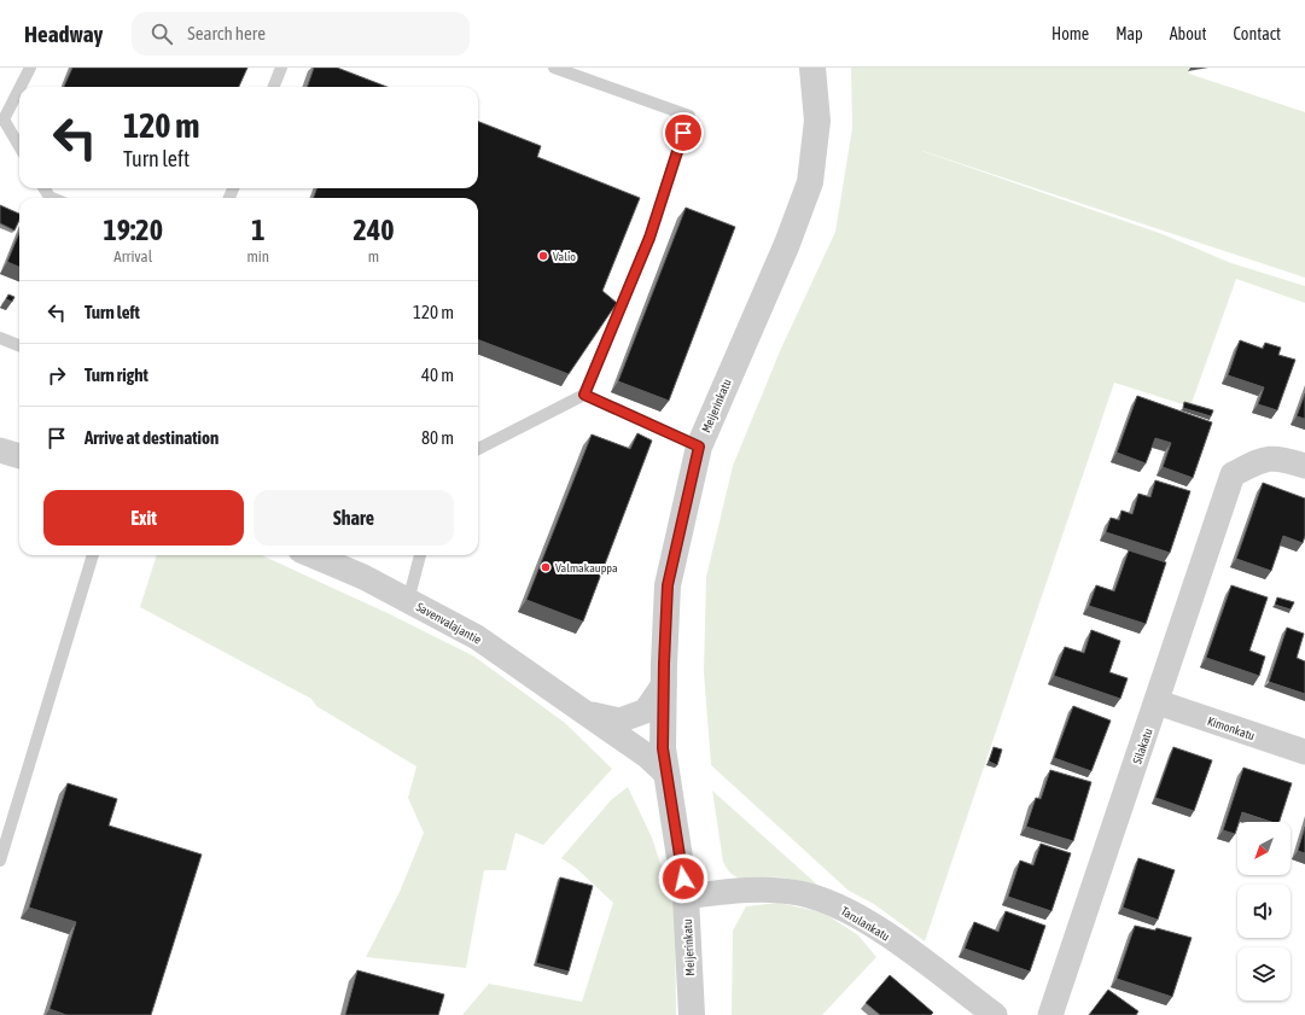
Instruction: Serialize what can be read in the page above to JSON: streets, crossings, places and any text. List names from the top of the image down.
{
  "streets": {
    "street": [
      "Meijerinkatu",
      "Savenvalajantie",
      "Kimonkatu",
      "Silakatu",
      "Tarulankatu"
    ]
  },
  "crossings": [
    ["Meijerinkatu", "Savenvalajantie"],
    ["Meijerinkatu", "Tarulankatu"],
    ["Kimonkatu", "Silakatu"]
  ],
  "places": ["Valio", "Valmakauppa"],
  "north": "bottom left",
  "page": {
    "header": "Headway",
    "search": "Search here",
    "nav": [
      "Home",
      "Map",
      "About",
      "Contact"
    ],
    "turn": ["120 m", "Turn left"],
    "eta": [
      "19:20",
      "Arrival",
      "1",
      "min",
      "240",
      "m"
    ],
    "list": [
      {
        "name": "Turn left",
        "value": "120 m"
      },
      {
        "name": "Turn right",
        "value": "40 m"
      },
      {
        "name": "Arrive at destination",
        "value": "80 m"
      }
    ],
    "buttons": ["Exit", "Share"]
  }
}
